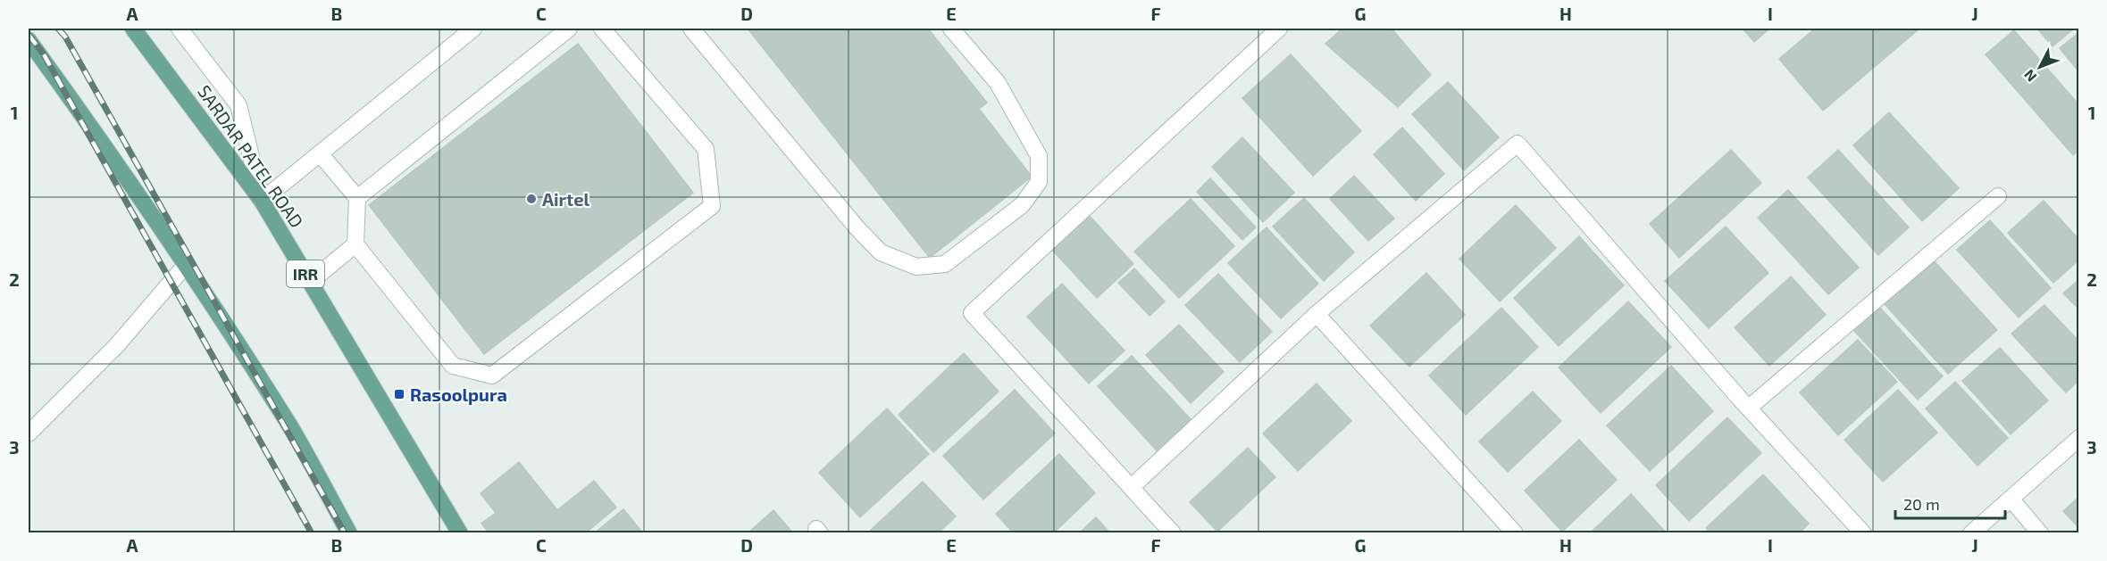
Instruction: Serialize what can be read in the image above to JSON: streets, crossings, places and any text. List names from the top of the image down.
{
  "streets": {
    "main road": ["SARDAR PATEL ROAD", "IRR"]
  },
  "places": {
    "other": ["Airtel"],
    "transit": ["Rasoolpura"]
  },
  "scale_bar": "20 m",
  "north": "bottom left",
  "grid": {
    "columns": [
      "A",
      "B",
      "C",
      "D",
      "E",
      "F",
      "G",
      "H",
      "I",
      "J"
    ],
    "rows": ["1", "2", "3"]
  }
}
